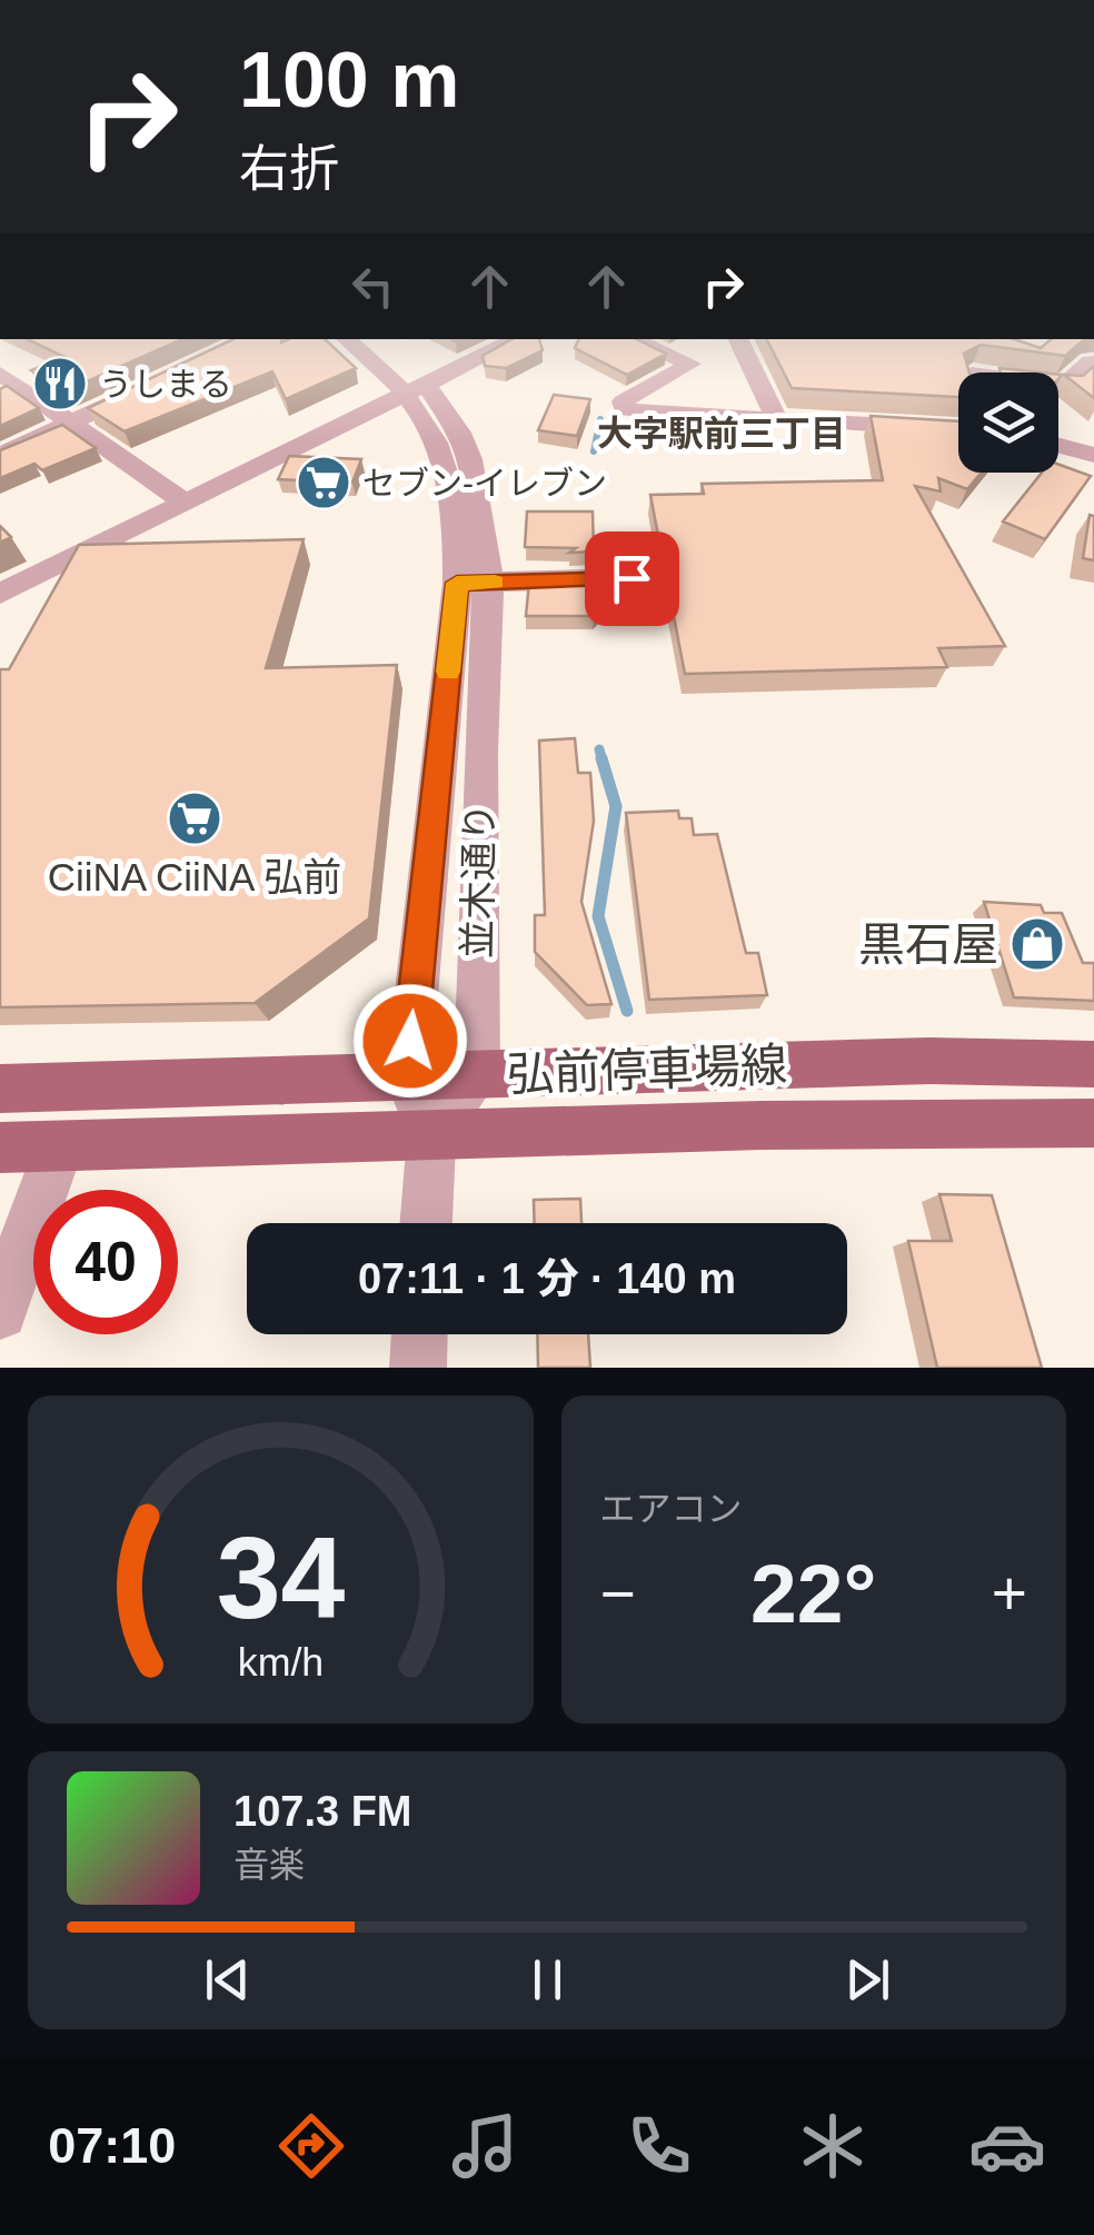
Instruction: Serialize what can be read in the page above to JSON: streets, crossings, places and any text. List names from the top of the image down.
{
  "streets": {
    "main road": ["弘前停車場線"],
    "street": ["並木通り"]
  },
  "crossings": [
    ["並木通り", "弘前停車場線"]
  ],
  "districts": ["大字駅前三丁目"],
  "places": {
    "restaurant": ["うしまる"],
    "supermarket": ["セブン-イレブン", "CiiNA CiiNA 弘前"],
    "shop": ["黒石屋"]
  },
  "page": {
    "turn": ["100 m", "右折"],
    "limit": "40",
    "trip": "07:11 · 1 分 · 140 m",
    "tile": "エアコン",
    "heat": ["−", "22°", "+"],
    "song": ["107.3 FM", "音楽"],
    "tabs": "07:10",
    "gauge": ["34", "km/h"]
  }
}
